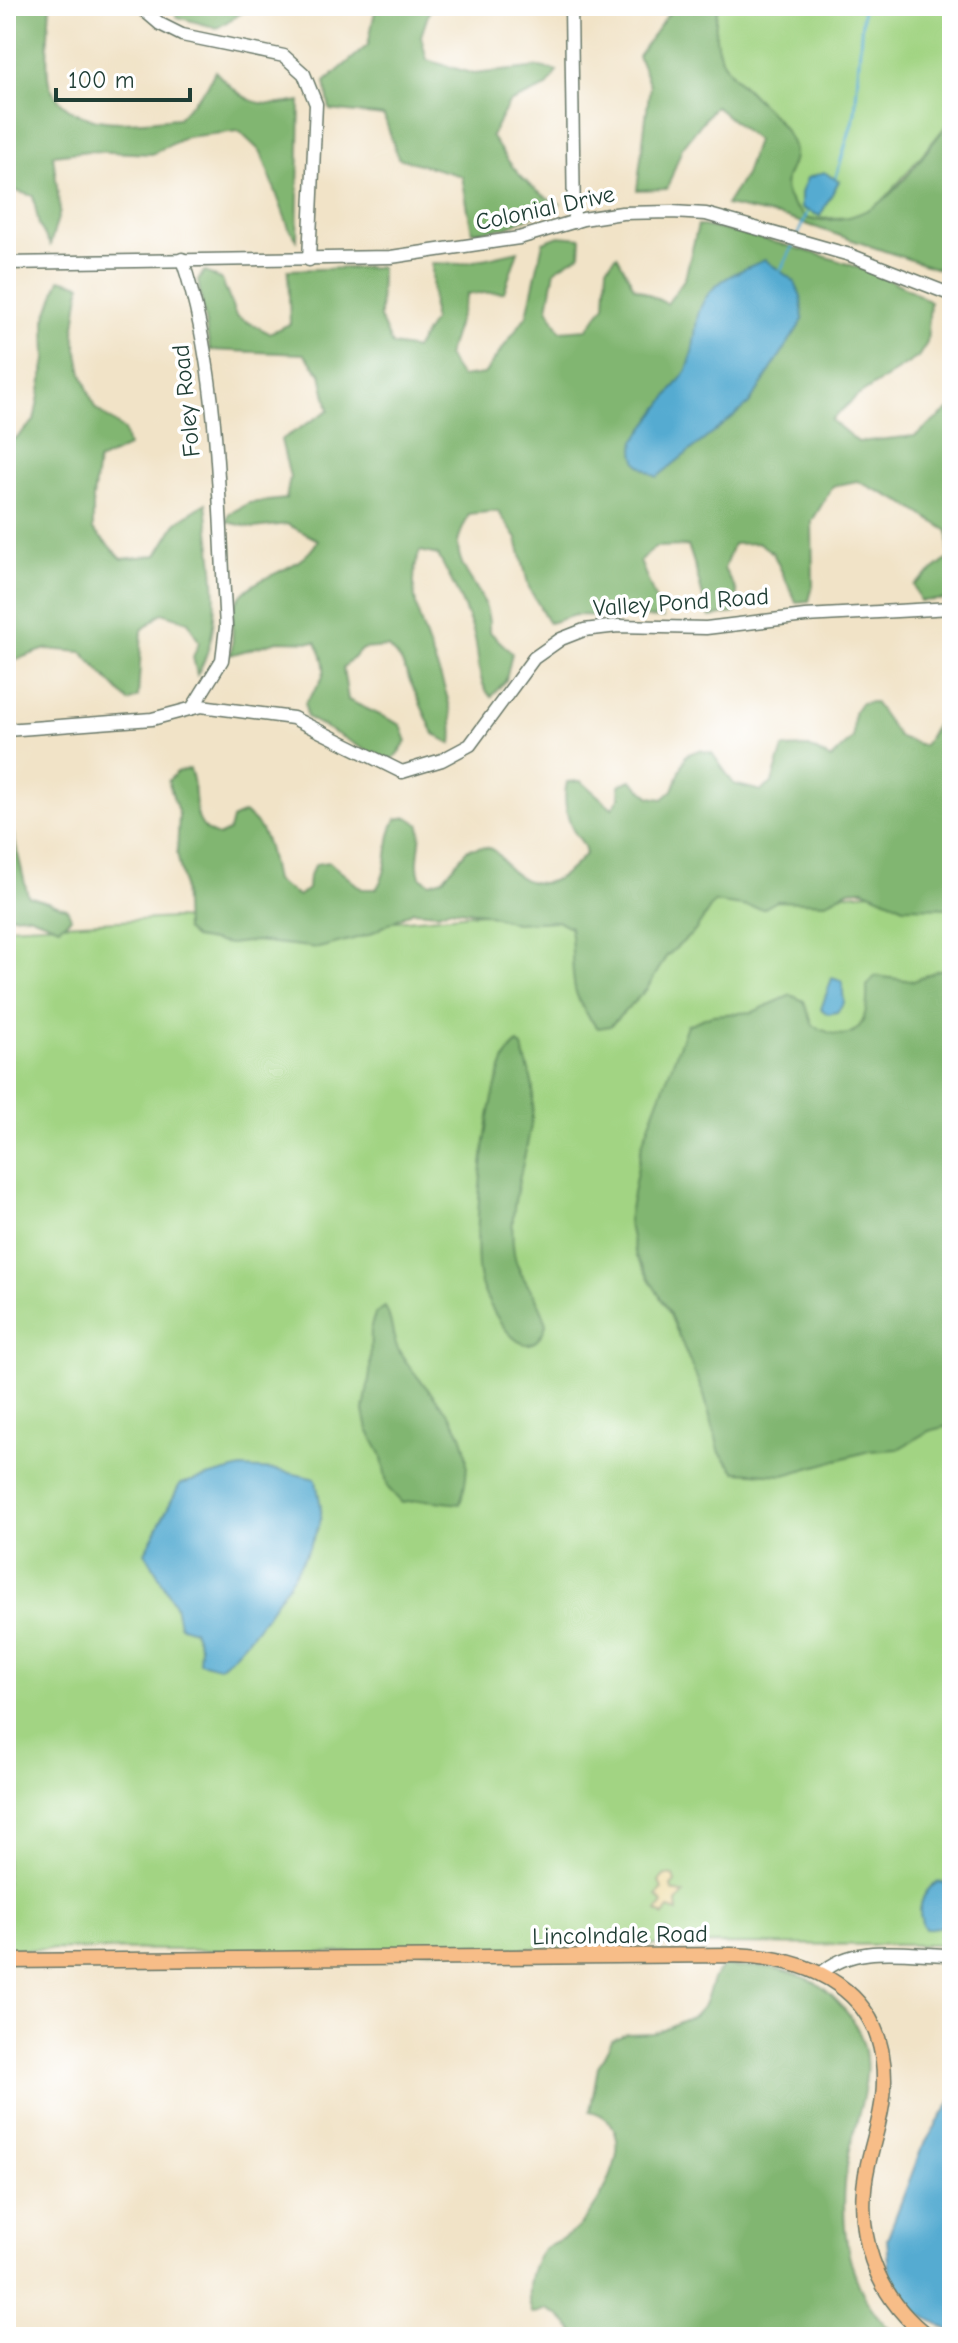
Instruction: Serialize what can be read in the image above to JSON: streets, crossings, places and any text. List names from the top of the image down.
{
  "streets": {
    "main road": ["Lincolndale Road"],
    "street": ["Colonial Drive", "Foley Road", "Valley Pond Road"]
  },
  "crossings": [
    ["Colonial Drive", "Foley Road"],
    ["Foley Road", "Valley Pond Road"]
  ],
  "scale_bar": "100 m"
}
